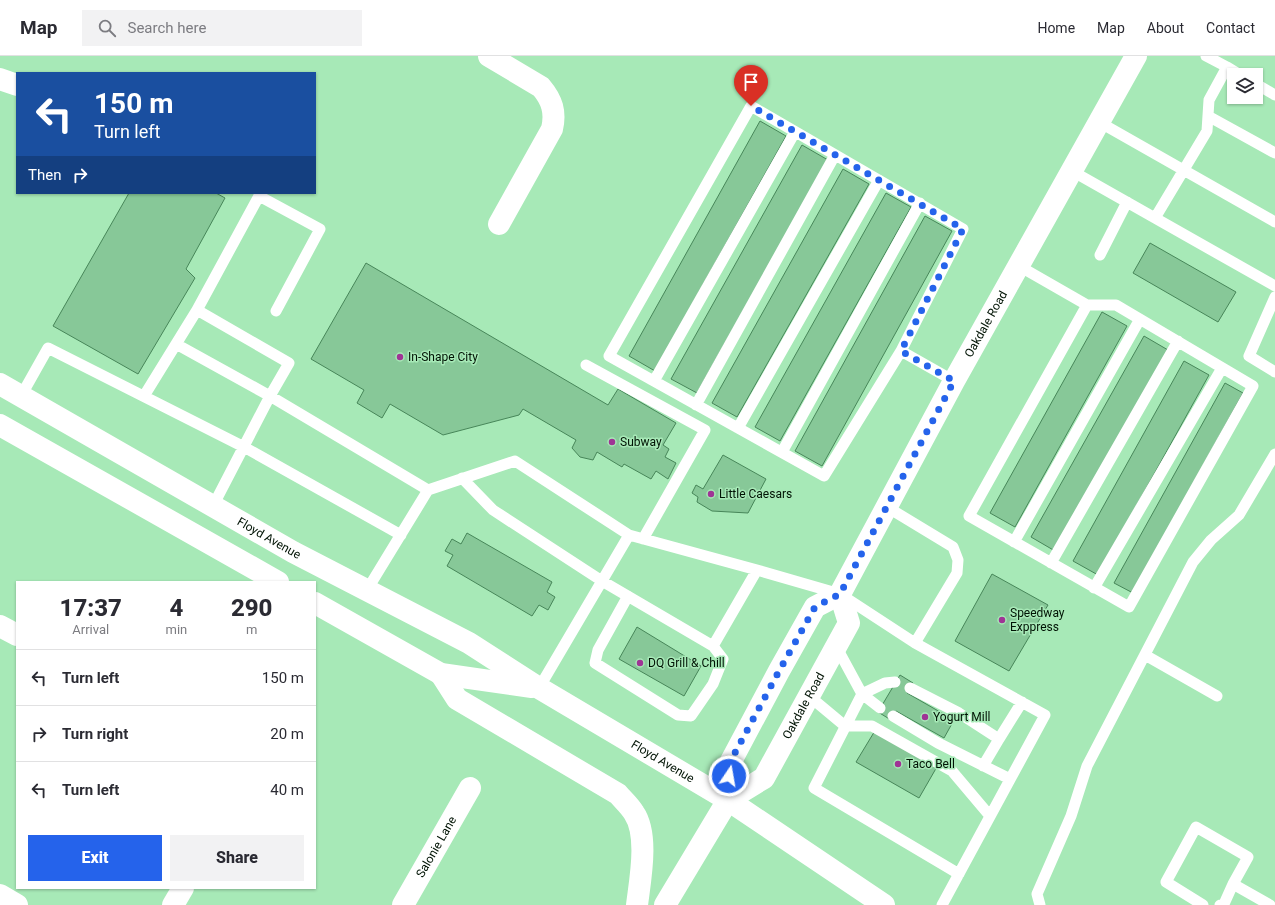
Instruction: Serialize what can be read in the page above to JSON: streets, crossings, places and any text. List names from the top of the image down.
{
  "streets": {
    "street": ["Oakdale Road", "Floyd Avenue", "Salonie Lane"]
  },
  "crossings": [
    ["Oakdale Road", "Floyd Avenue"]
  ],
  "places": [
    "In-Shape City",
    "Subway",
    "Little Caesars",
    "Speedway Exppress",
    "DQ Grill & Chill",
    "Yogurt Mill",
    "Taco Bell"
  ],
  "page": {
    "header": "Map",
    "search": "Search here",
    "nav": [
      "Home",
      "Map",
      "About",
      "Contact"
    ],
    "turn": ["150 m", "Turn left"],
    "then": "Then",
    "eta": [
      "17:37",
      "Arrival",
      "4",
      "min",
      "290",
      "m"
    ],
    "list": [
      {
        "name": "Turn left",
        "value": "150 m"
      },
      {
        "name": "Turn right",
        "value": "20 m"
      },
      {
        "name": "Turn left",
        "value": "40 m"
      }
    ],
    "buttons": ["Exit", "Share"]
  }
}
